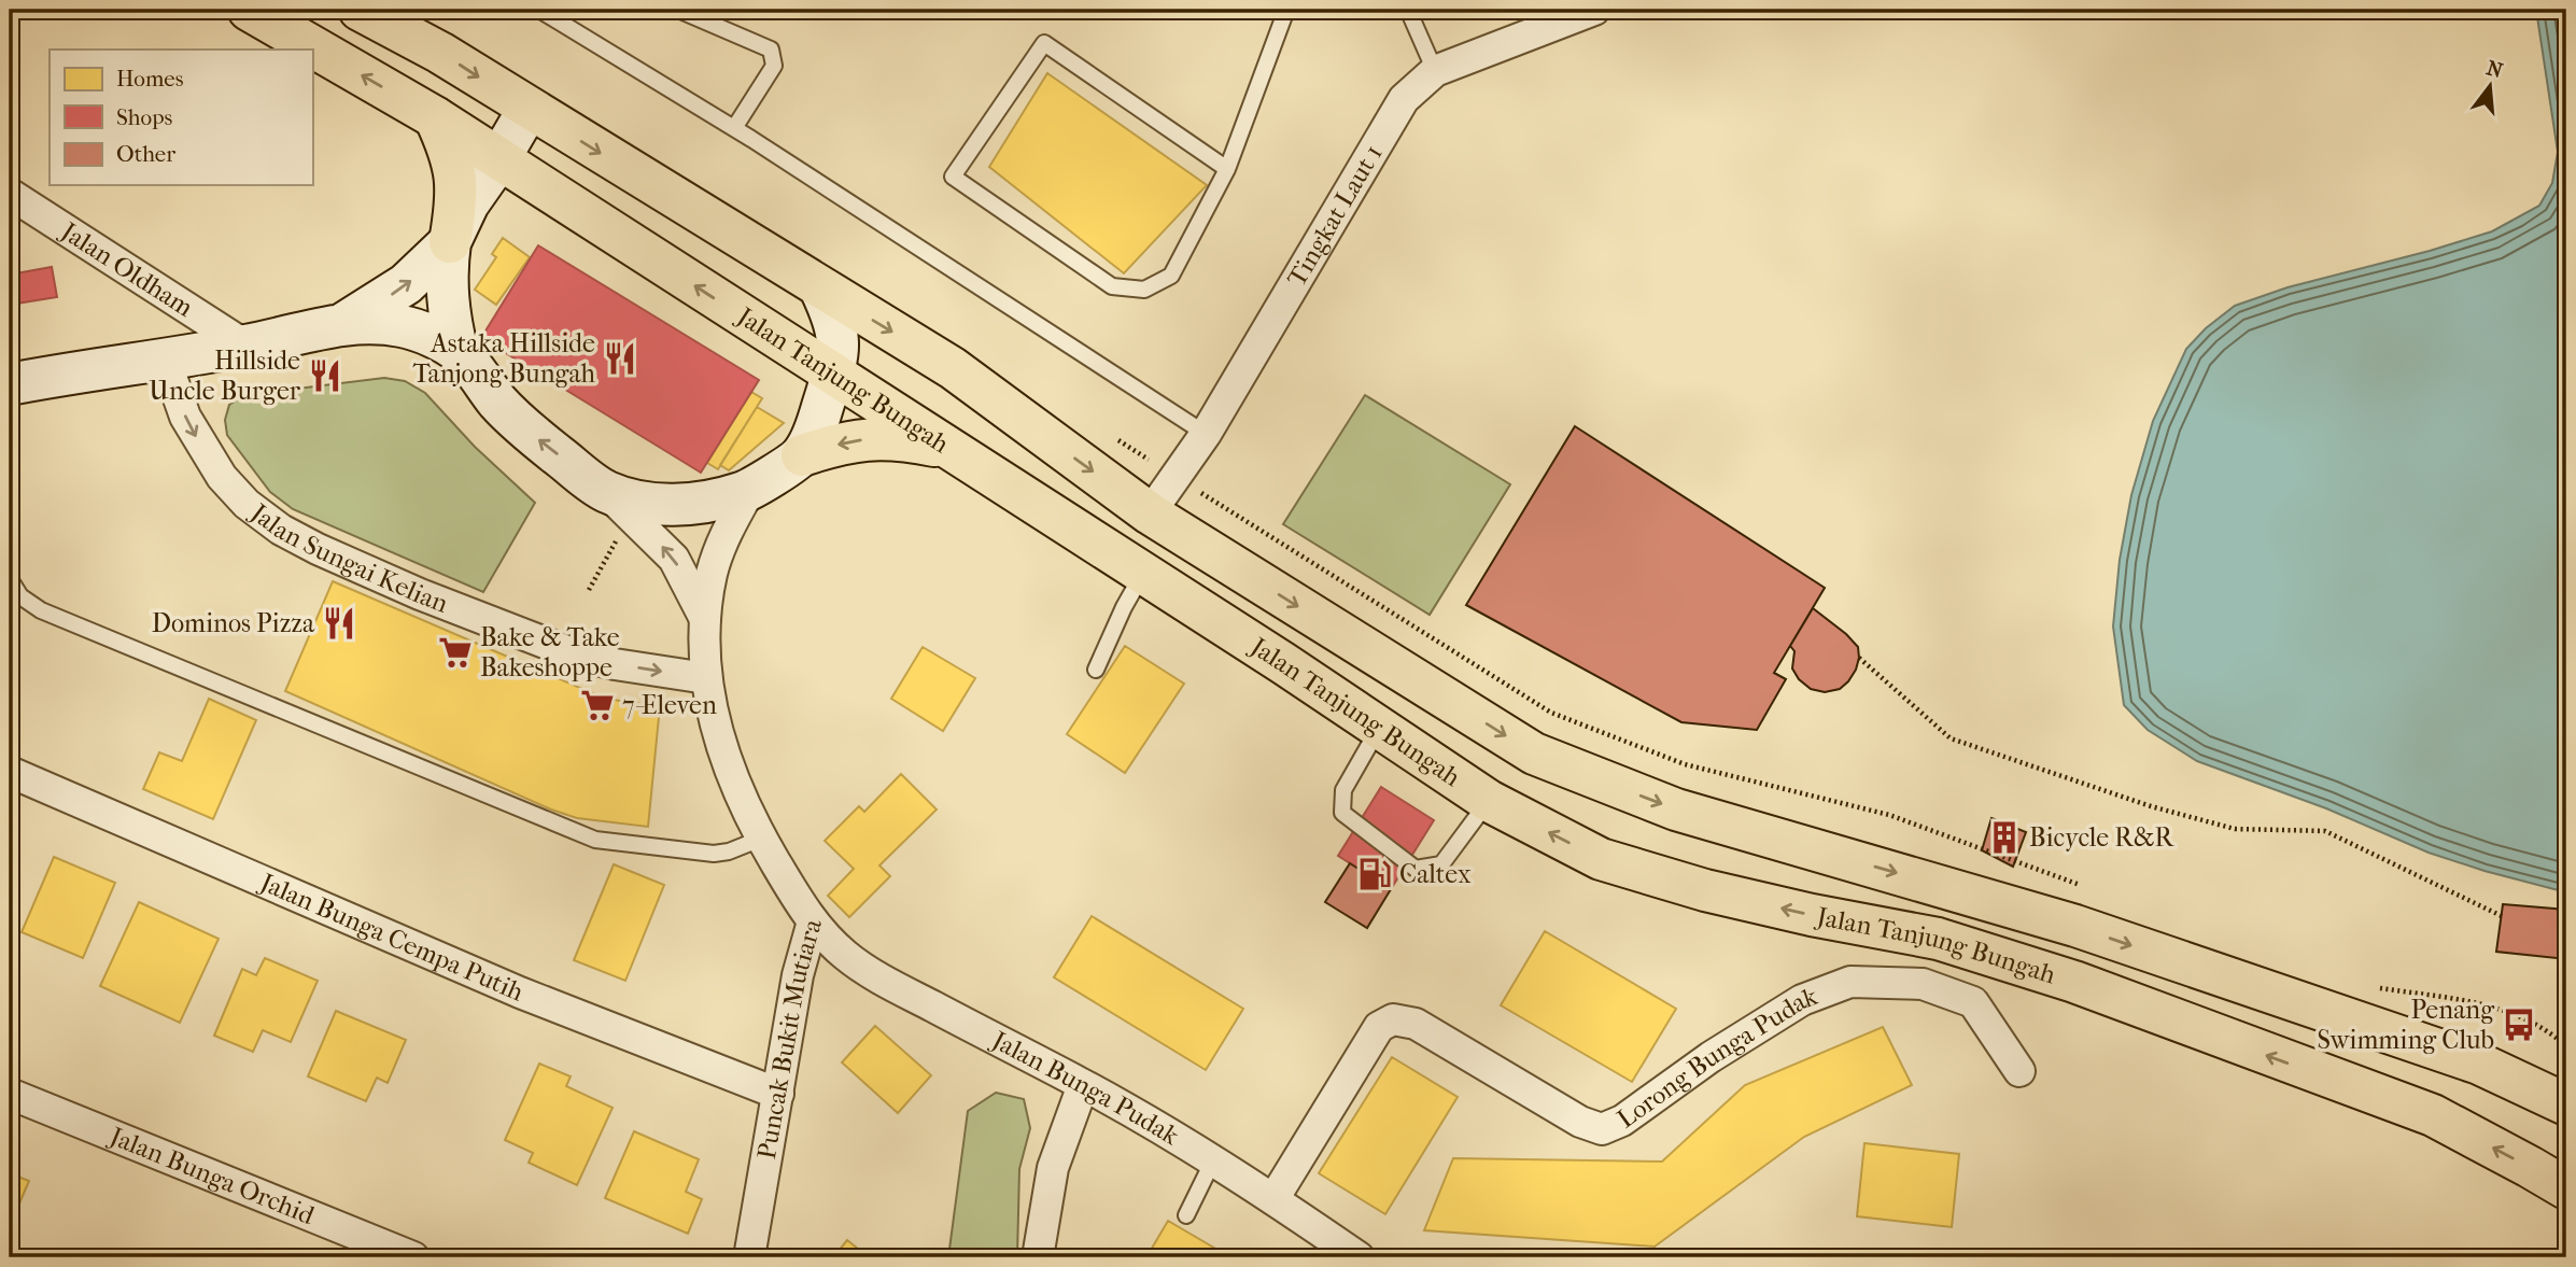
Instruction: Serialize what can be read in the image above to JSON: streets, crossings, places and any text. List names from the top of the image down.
{
  "streets": {
    "main road": ["Jalan Tanjung Bungah"],
    "street": [
      "Tingkat Laut 1",
      "Jalan Oldham",
      "Jalan Sungai Kelian",
      "Jalan Bunga Cempa Putih",
      "Puncak Bukit Mutiara",
      "Lorong Bunga Pudak",
      "Jalan Bunga Pudak",
      "Jalan Bunga Orchid"
    ]
  },
  "crossings": [
    ["Tingkat Laut 1", "Jalan Tanjung Bungah"],
    ["Jalan Sungai Kelian", "Puncak Bukit Mutiara"],
    ["Jalan Bunga Cempa Putih", "Puncak Bukit Mutiara"],
    ["Puncak Bukit Mutiara", "Jalan Bunga Pudak"],
    ["Lorong Bunga Pudak", "Jalan Bunga Pudak"]
  ],
  "places": {
    "restaurant": ["Astaka Hillside Tanjong Bungah", "Hillside Uncle Burger", "Dominos Pizza"],
    "supermarket": ["Bake & Take Bakeshoppe", "7-Eleven"],
    "building": ["Bicycle R&R"],
    "fuel station": ["Caltex"],
    "bus stop": ["Penang Swimming Club"]
  },
  "legend": ["Homes", "Shops", "Other"],
  "north": "top"
}
